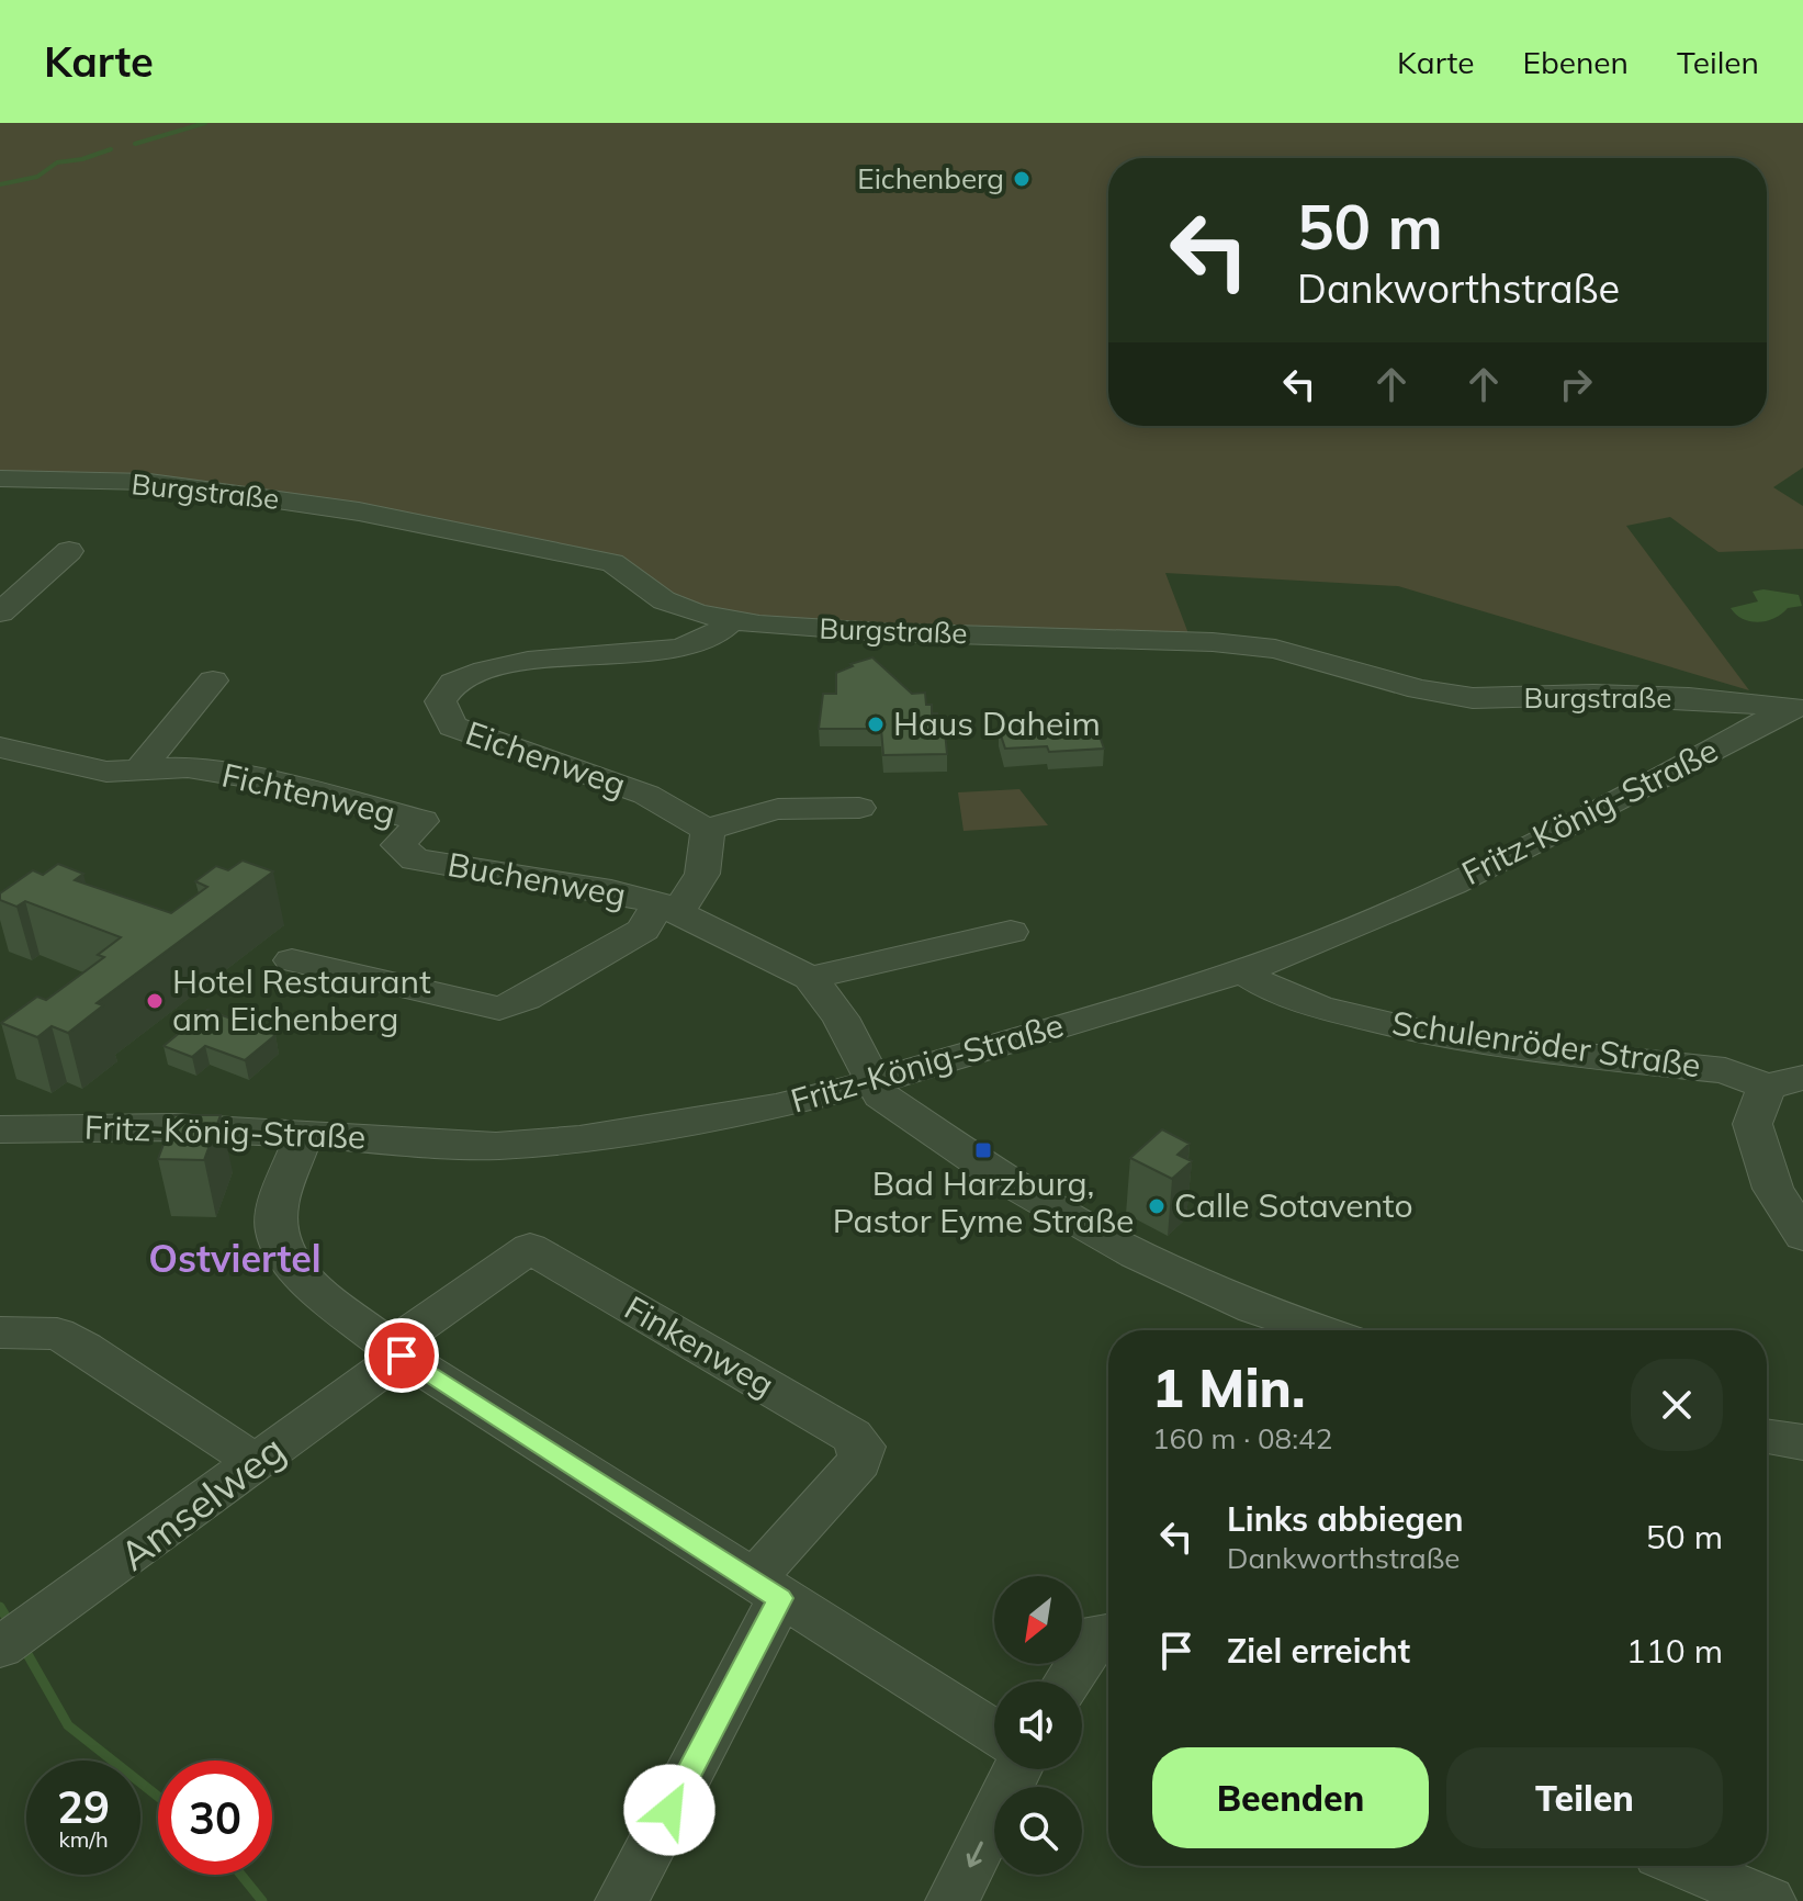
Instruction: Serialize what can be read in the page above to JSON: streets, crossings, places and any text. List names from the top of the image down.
{
  "streets": {
    "street": [
      "Burgstraße",
      "Eichenweg",
      "Fichtenweg",
      "Fritz-König-Straße",
      "Buchenweg",
      "Schulenröder Straße",
      "Finkenweg",
      "Amselweg"
    ]
  },
  "crossings": [
    ["Burgstraße", "Eichenweg"],
    ["Burgstraße", "Fritz-König-Straße"],
    ["Fichtenweg", "Buchenweg"],
    ["Fritz-König-Straße", "Buchenweg"],
    ["Fritz-König-Straße", "Schulenröder Straße"],
    ["Finkenweg", "Amselweg"]
  ],
  "districts": ["Ostviertel"],
  "places": {
    "other": [
      "Eichenberg",
      "Haus Daheim",
      "Hotel Restaurant am Eichenberg",
      "Calle Sotavento"
    ],
    "transit": ["Bad Harzburg, Pastor Eyme Straße"]
  },
  "north": "bottom left",
  "page": {
    "header": "Karte",
    "nav": ["Karte", "Ebenen", "Teilen"],
    "turn": ["50 m", "Dankworthstraße"],
    "heading": ["1 Min.", "160 m · 08:42"],
    "list": [
      {
        "name": "Links abbiegen",
        "note": "Dankworthstraße",
        "value": "50 m"
      },
      {
        "name": "Ziel erreicht",
        "value": "110 m"
      }
    ],
    "buttons": ["Beenden", "Teilen"],
    "speed": "29 km/h",
    "limit": "30"
  }
}
